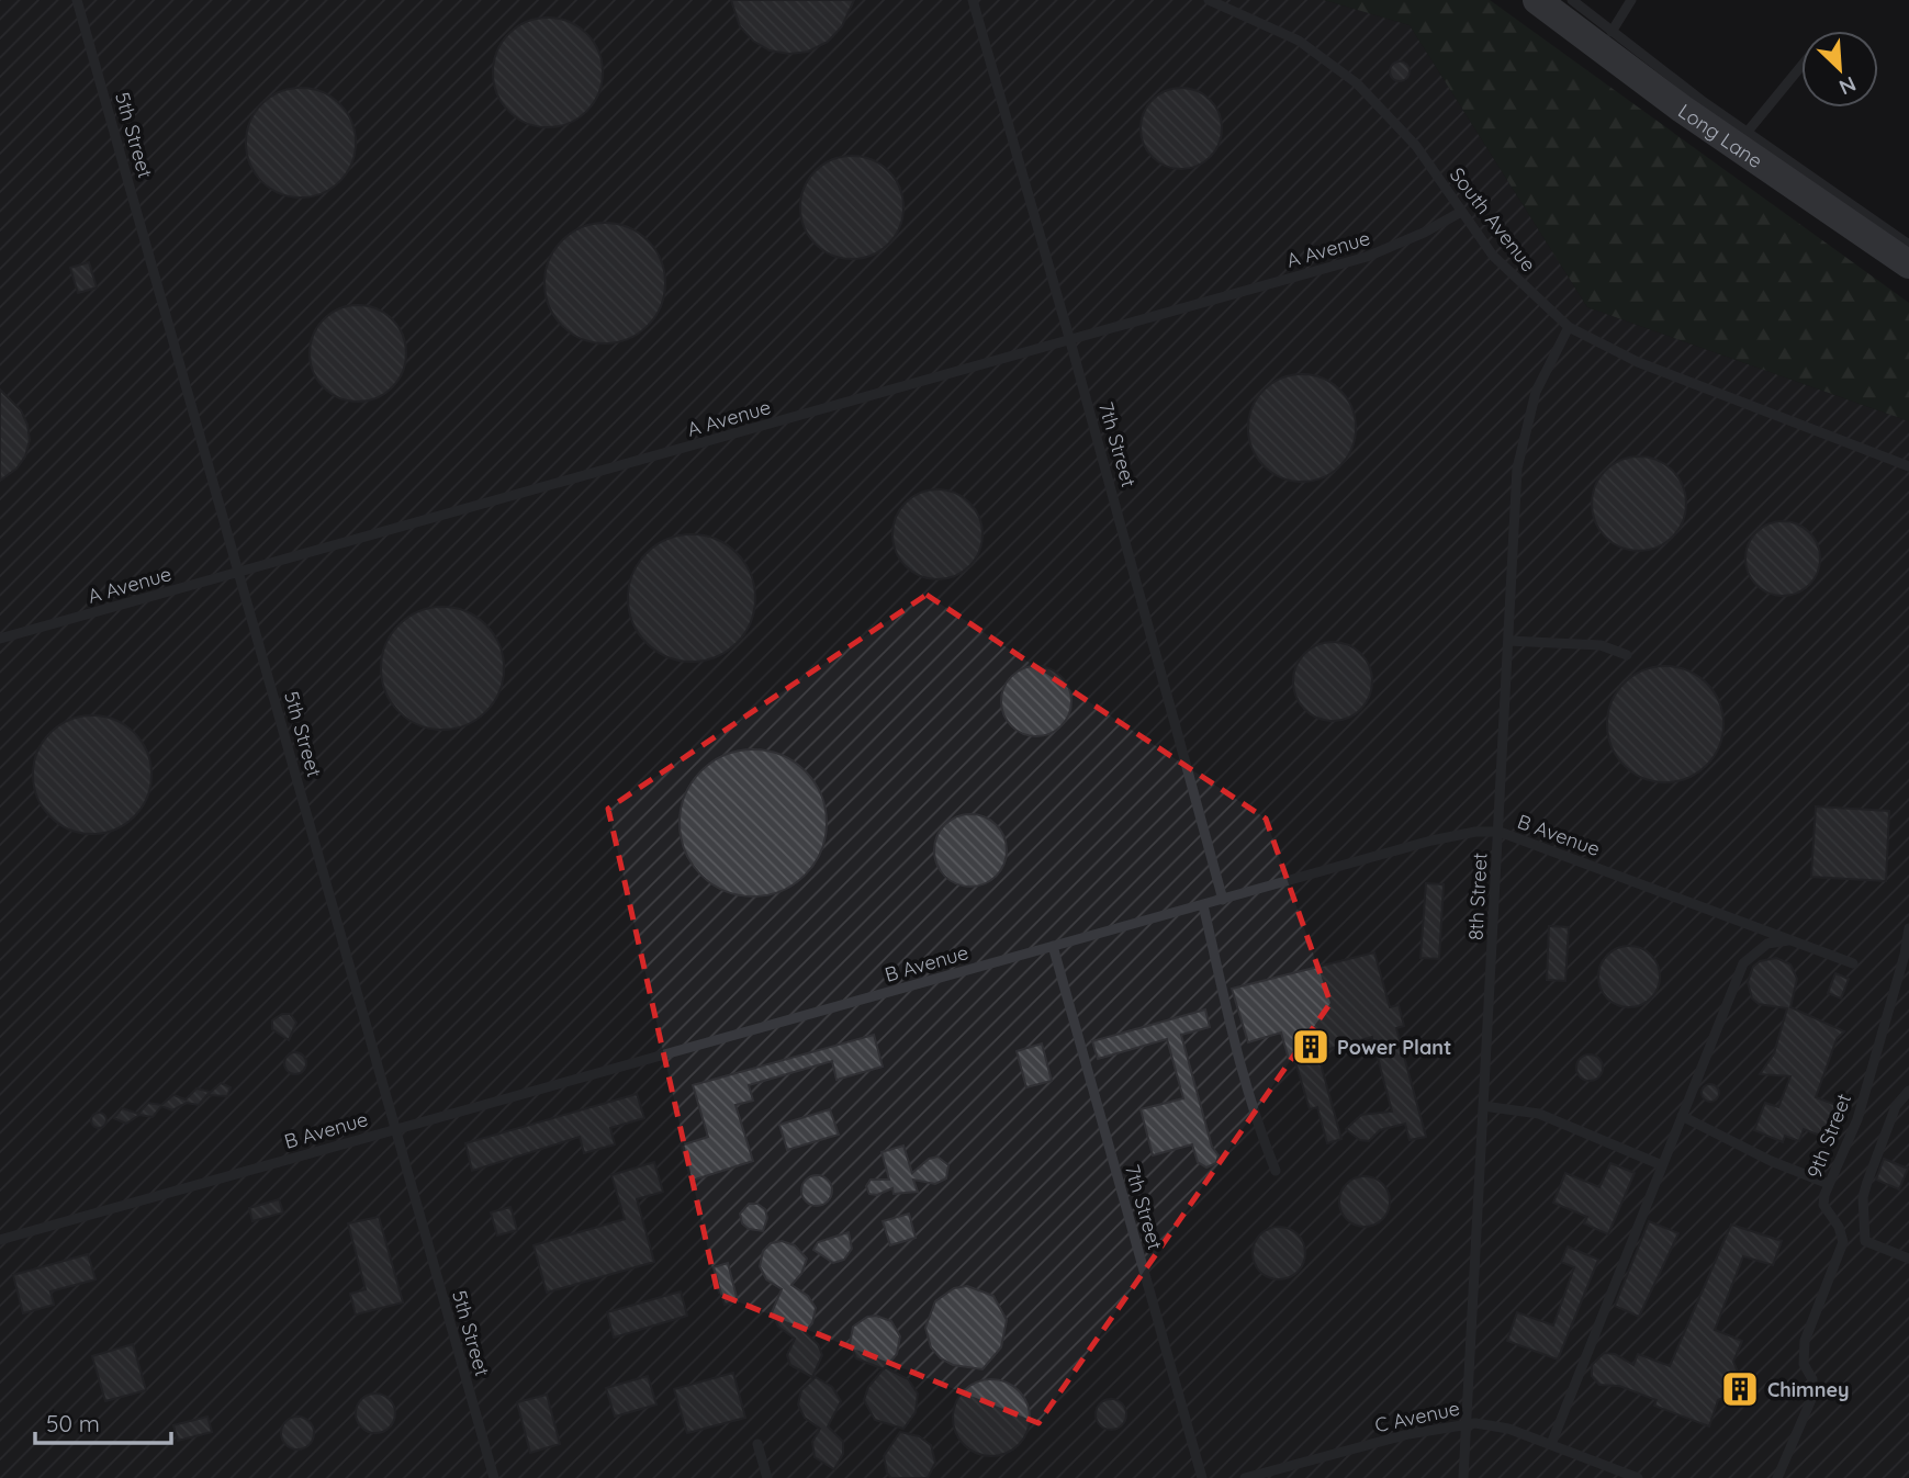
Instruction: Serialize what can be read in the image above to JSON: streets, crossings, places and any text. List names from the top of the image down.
{
  "streets": {
    "main road": ["Long Lane"],
    "lane": [
      "5th Street",
      "South Avenue",
      "A Avenue",
      "7th Street",
      "B Avenue",
      "8th Street",
      "9th Street",
      "C Avenue"
    ]
  },
  "crossings": [
    ["5th Street", "A Avenue"],
    ["5th Street", "B Avenue"],
    ["South Avenue", "A Avenue"],
    ["South Avenue", "8th Street"],
    ["A Avenue", "7th Street"],
    ["7th Street", "B Avenue"],
    ["B Avenue", "8th Street"],
    ["8th Street", "C Avenue"]
  ],
  "places": {
    "building": ["Power Plant", "Chimney"]
  },
  "scale_bar": "50 m",
  "north": "bottom right"
}
